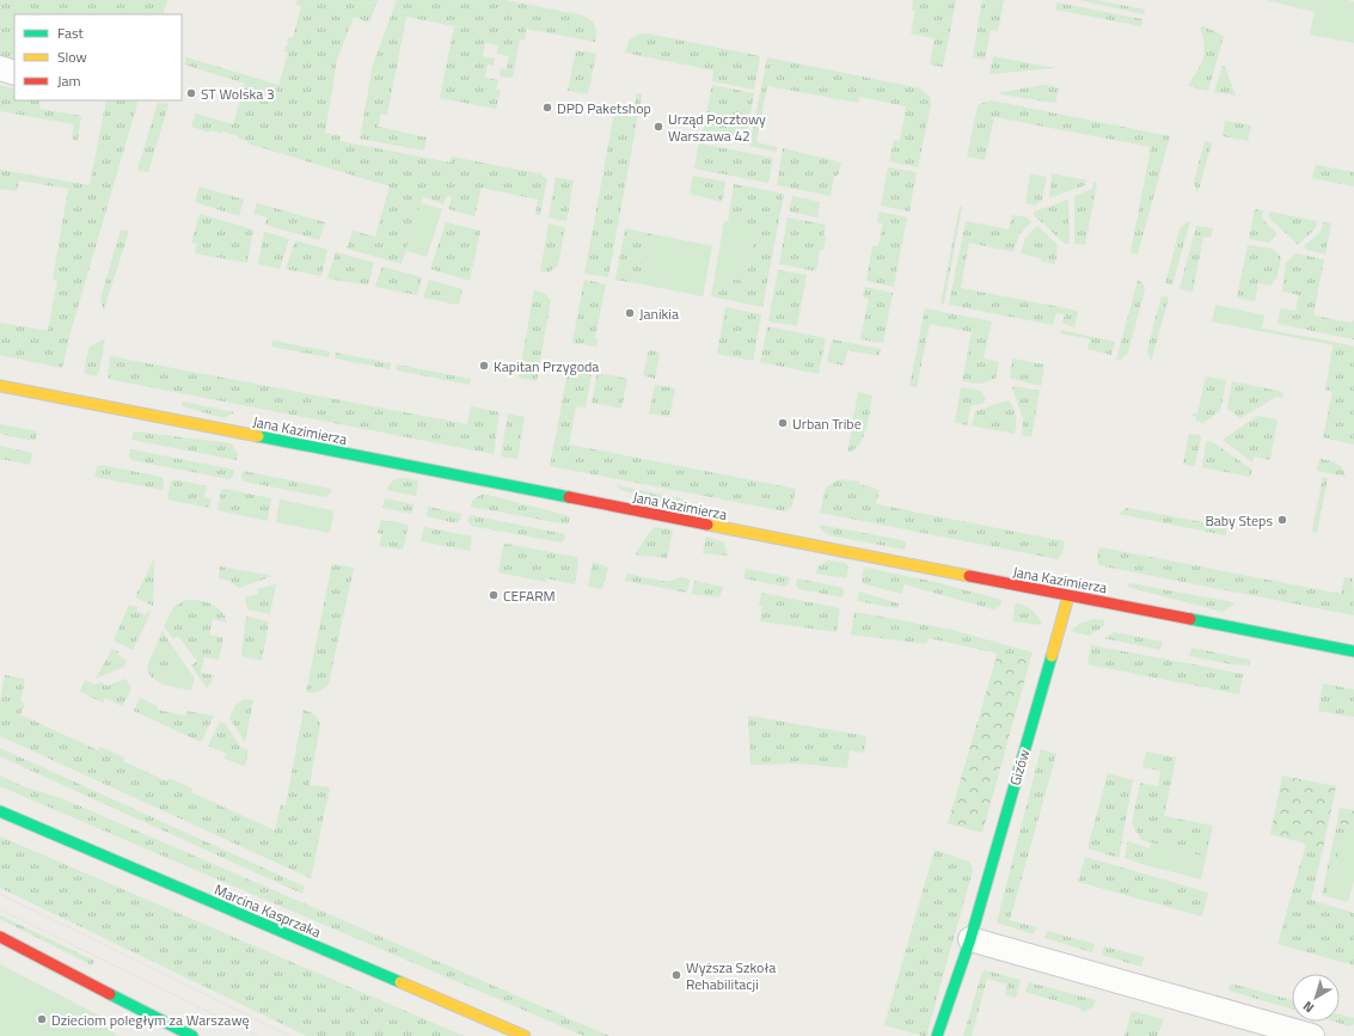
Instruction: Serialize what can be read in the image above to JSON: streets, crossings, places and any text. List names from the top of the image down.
{
  "streets": {
    "street": ["Jana Kazimierza", "Gizów", "Marcina Kasprzaka"]
  },
  "crossings": [
    ["Jana Kazimierza", "Gizów"]
  ],
  "places": [
    "ST Wolska 3",
    "DPD Paketshop",
    "Urząd Pocztowy Warszawa 42",
    "Janikia",
    "Kapitan Przygoda",
    "Urban Tribe",
    "Baby Steps",
    "CEFARM",
    "Wyższa Szkoła Rehabilitacji",
    "Dzieciom poległym za Warszawę"
  ],
  "legend": ["Fast", "Slow", "Jam"],
  "north": "bottom left"
}
